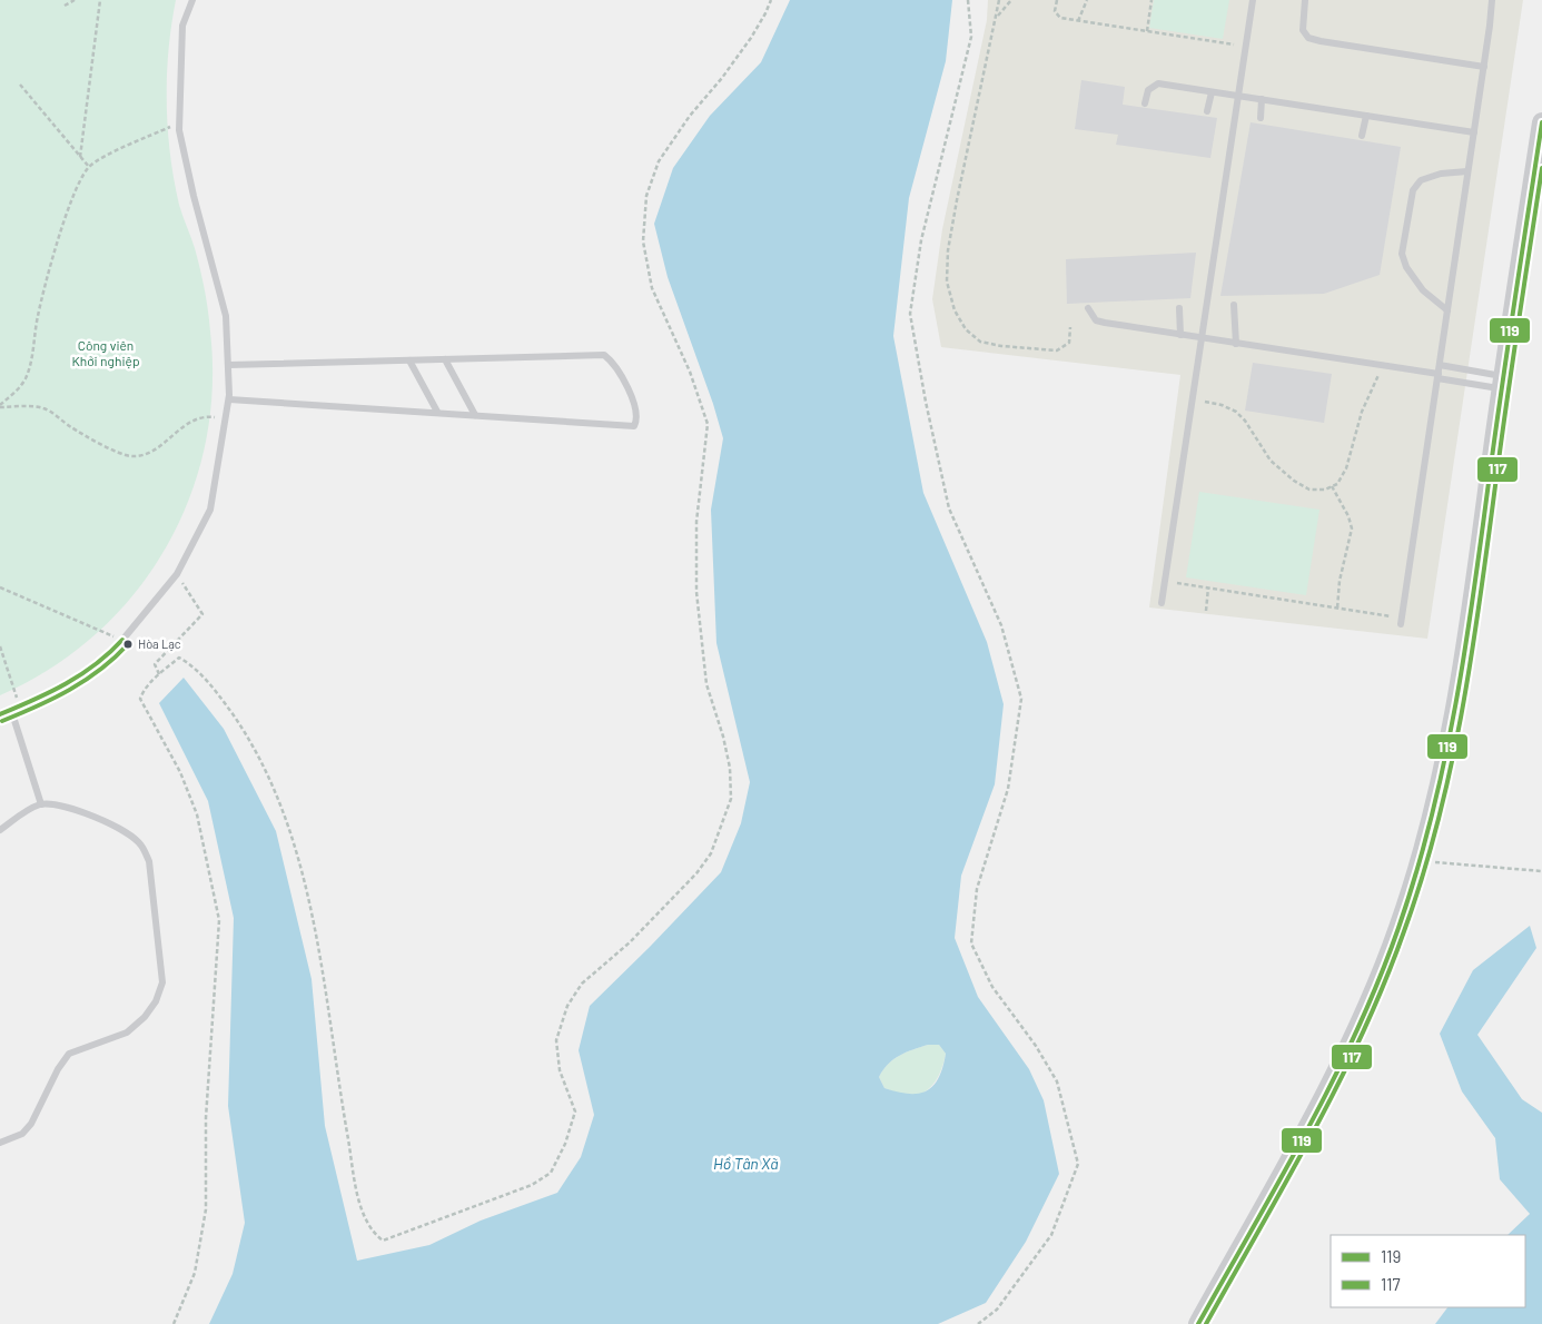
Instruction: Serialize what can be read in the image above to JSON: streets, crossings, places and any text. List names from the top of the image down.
{
  "water": ["Hồ Tân Xã"],
  "parks": ["Công viên Khởi nghiệp"],
  "places": ["Hòa Lạc"],
  "lines": ["transit line 119", "transit line 117"],
  "legend": ["119", "117"]
}
